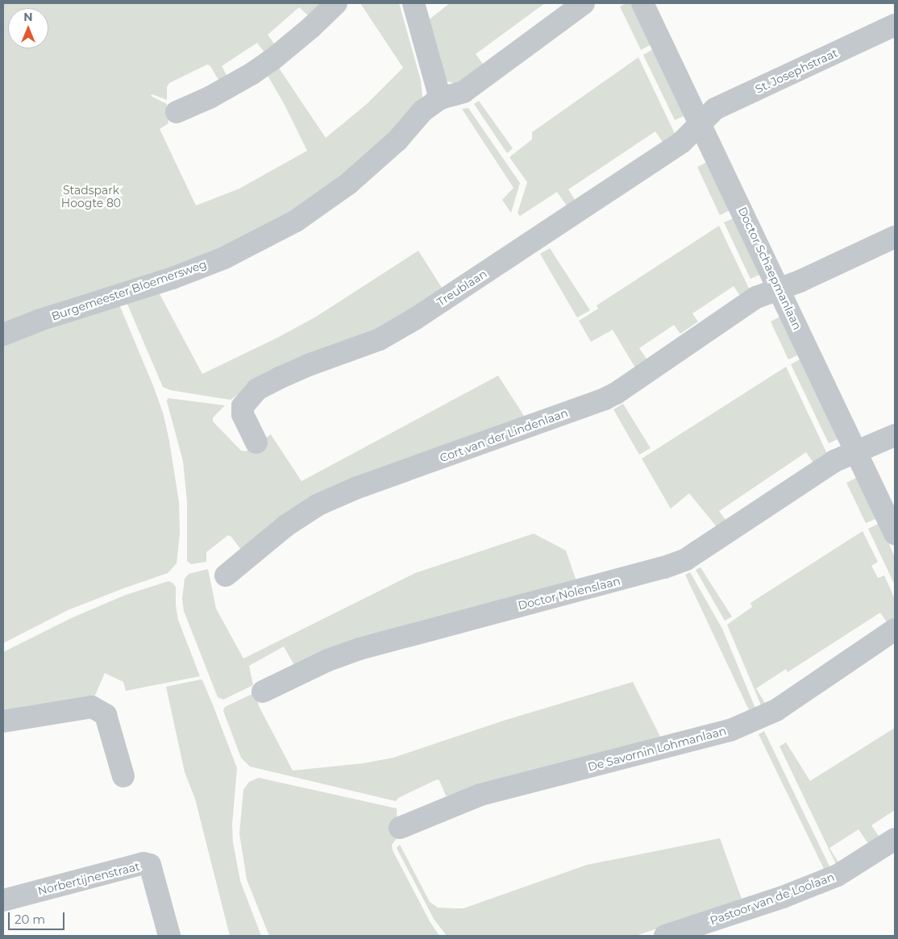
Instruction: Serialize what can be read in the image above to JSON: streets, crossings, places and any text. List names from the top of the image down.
{
  "streets": {
    "street": [
      "St. Josephstraat",
      "Doctor Schaepmanlaan",
      "Treublaan",
      "Burgemeester Bloemersweg",
      "Cort van der Lindenlaan",
      "Doctor Nolenslaan",
      "De Savornin Lohmanlaan",
      "Norbertijnenstraat",
      "Pastoor van de Loolaan"
    ]
  },
  "crossings": [
    ["St. Josephstraat", "Doctor Schaepmanlaan"],
    ["St. Josephstraat", "Treublaan"],
    ["Doctor Schaepmanlaan", "Treublaan"],
    ["Doctor Schaepmanlaan", "Cort van der Lindenlaan"],
    ["Doctor Schaepmanlaan", "Doctor Nolenslaan"]
  ],
  "parks": ["Stadspark Hoogte 80"],
  "scale_bar": "20 m",
  "north": "top"
}
